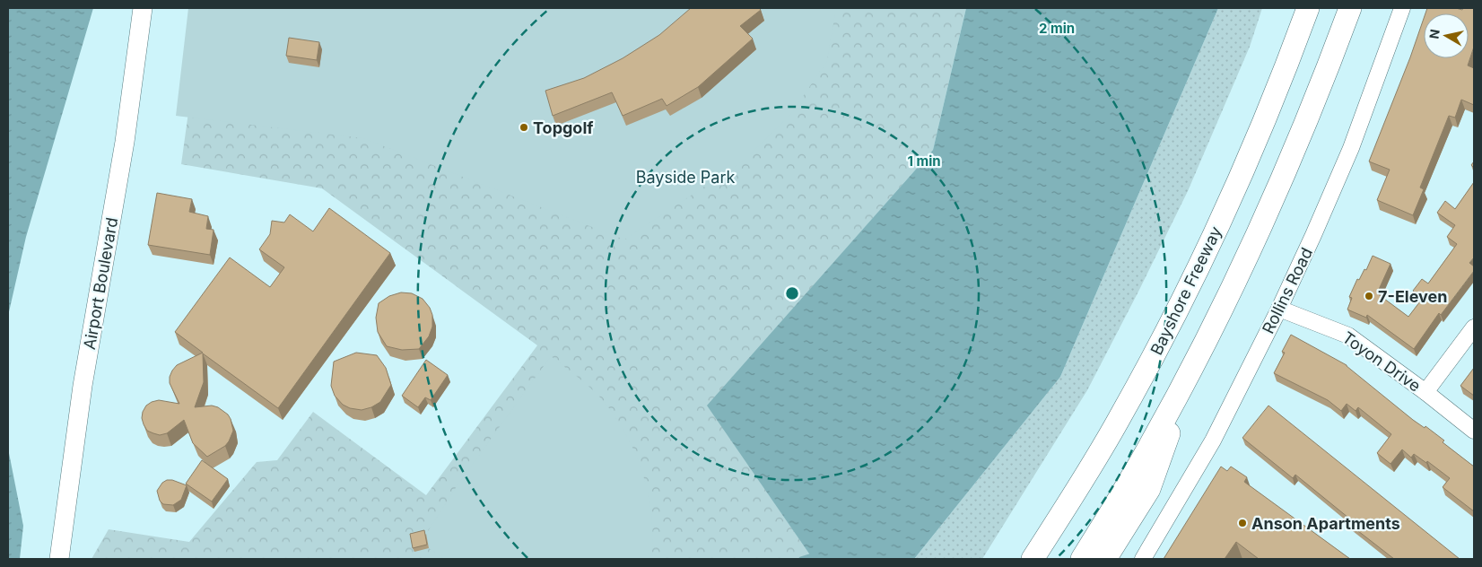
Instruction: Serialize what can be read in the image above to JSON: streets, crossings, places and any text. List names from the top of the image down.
{
  "streets": {
    "highway": ["Bayshore Freeway"],
    "main road": ["Airport Boulevard"],
    "street": ["Rollins Road", "Toyon Drive"]
  },
  "crossings": [
    ["Rollins Road", "Toyon Drive"]
  ],
  "parks": ["Bayside Park"],
  "places": ["Topgolf", "7-Eleven", "Anson Apartments"],
  "north": "left",
  "rings": ["2 min", "1 min"]
}
